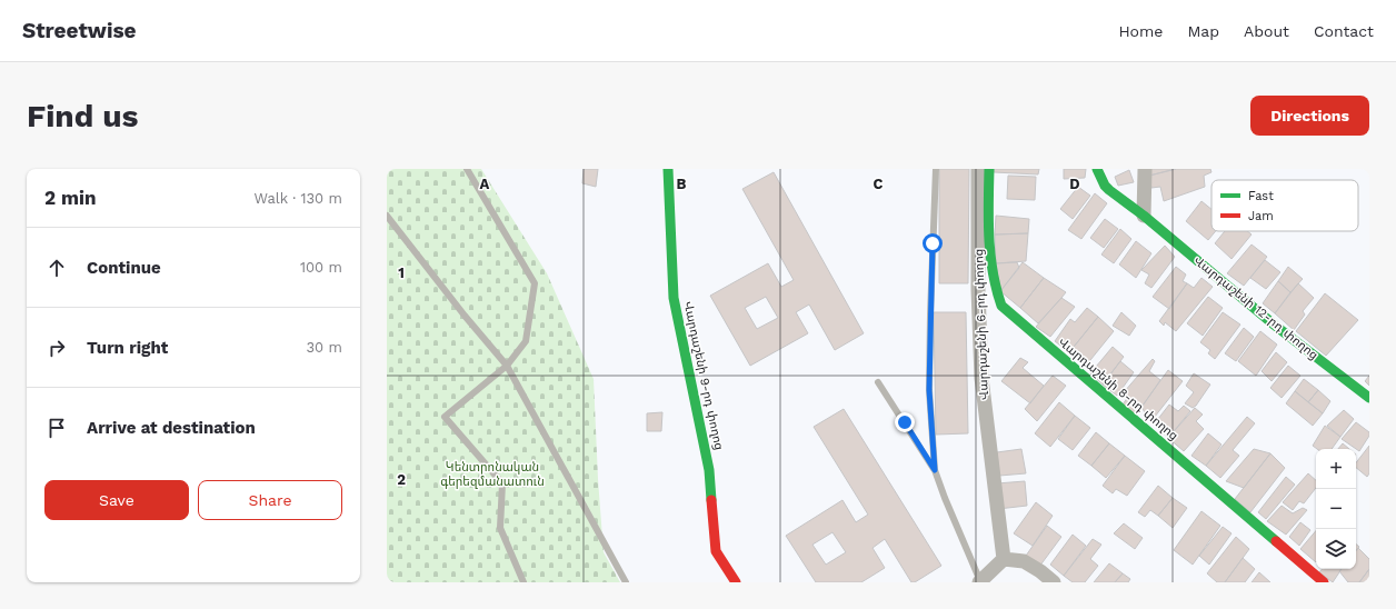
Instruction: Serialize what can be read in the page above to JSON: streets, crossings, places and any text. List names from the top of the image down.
{
  "streets": {
    "street": [
      "Վարդաշենի 12-րդ փողոց",
      "Վարդաշենի 6-րդ փողոց",
      "Վարդաշենի 9-րդ փողոց",
      "Վարդաշենի 8-րդ փողոց"
    ]
  },
  "parks": ["Կենտրոնական գերեզմանատուն"],
  "legend": ["Fast", "Jam"],
  "page": {
    "header": "Streetwise",
    "nav": [
      "Home",
      "Map",
      "About",
      "Contact"
    ],
    "buttons": [
      "Directions",
      ["Save", "Share"]
    ],
    "title": "Find us",
    "heading": ["2 min", "Walk · 130 m"],
    "list": [
      ["Continue", "100 m"],
      ["Turn right", "30 m"],
      "Arrive at destination"
    ],
    "map_buttons": ["+", "−"]
  },
  "grid": {
    "columns": [
      "A",
      "B",
      "C",
      "D"
    ],
    "rows": ["1", "2"]
  }
}
